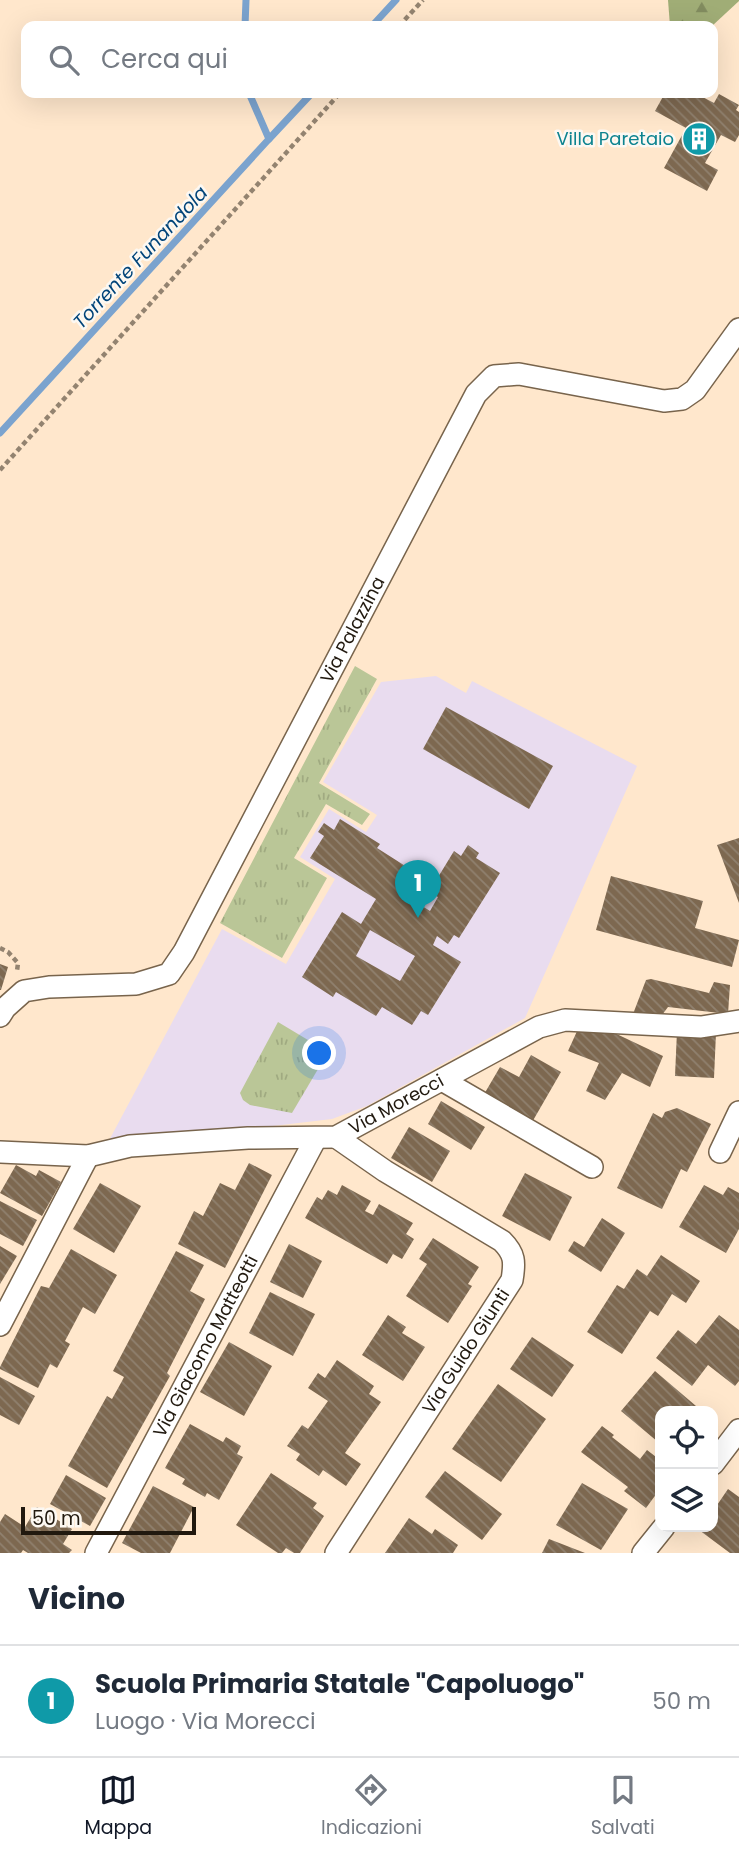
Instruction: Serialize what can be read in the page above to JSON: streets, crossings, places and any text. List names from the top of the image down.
{
  "streets": {
    "street": [
      "Via Palazzina",
      "Via Morecci",
      "Via Giacomo Matteotti",
      "Via Guido Giunti"
    ]
  },
  "crossings": [
    ["Via Morecci", "Via Giacomo Matteotti"],
    ["Via Morecci", "Via Guido Giunti"],
    ["Via Giacomo Matteotti", "Via Guido Giunti"]
  ],
  "water": ["Torrente Funandola"],
  "places": {
    "building": ["Villa Paretaio"]
  },
  "scale_bar": "50 m",
  "page": {
    "search": "Cerca qui",
    "pins": "1",
    "scale": "50 m",
    "heading": "Vicino",
    "list": [
      {
        "mark": "1",
        "name": "Scuola Primaria Statale \"Capoluogo\"",
        "note": "Luogo · Via Morecci",
        "value": "50 m"
      }
    ],
    "nav": ["Mappa", "Indicazioni", "Salvati"]
  }
}
